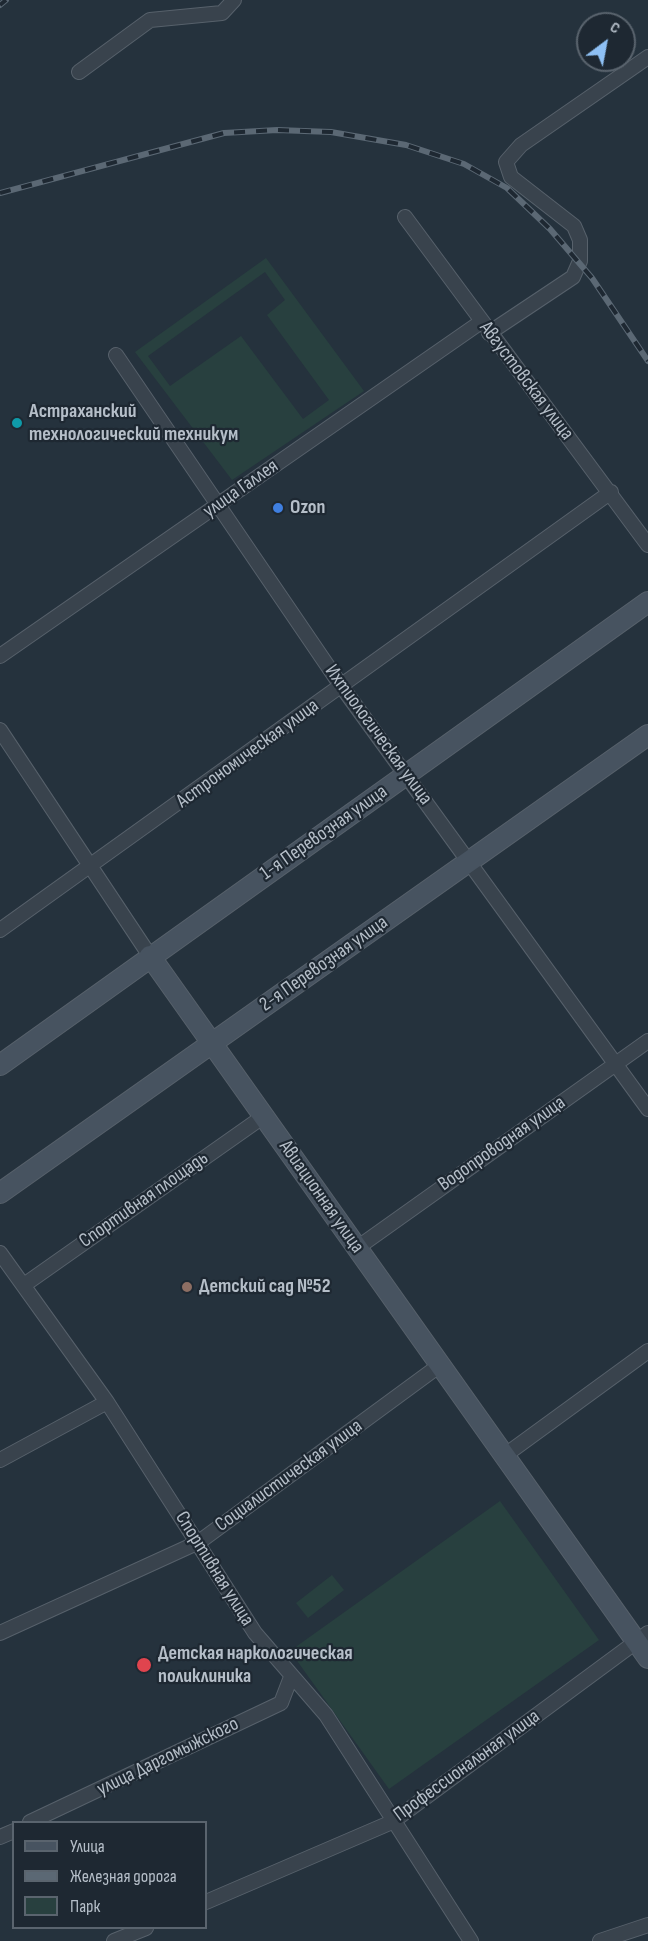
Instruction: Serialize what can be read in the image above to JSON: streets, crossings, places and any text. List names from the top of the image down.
{
  "streets": {
    "street": [
      "Августовская улица",
      "улица Галлея",
      "Ихтиологическая улица",
      "Астрономическая улица",
      "1-я Перевозная улица",
      "2-я Перевозная улица",
      "Водопроводная улица",
      "Авиационная улица",
      "Спортивная площадь",
      "Социалистическая улица",
      "Спортивная улица",
      "улица Даргомыжского",
      "Профессиональная улица"
    ]
  },
  "crossings": [
    ["Августовская улица", "улица Галлея"],
    ["Августовская улица", "Астрономическая улица"],
    ["улица Галлея", "Ихтиологическая улица"],
    ["Ихтиологическая улица", "Астрономическая улица"],
    ["Ихтиологическая улица", "1-я Перевозная улица"],
    ["Ихтиологическая улица", "2-я Перевозная улица"],
    ["Ихтиологическая улица", "Водопроводная улица"],
    ["Астрономическая улица", "Авиационная улица"],
    ["1-я Перевозная улица", "Авиационная улица"],
    ["2-я Перевозная улица", "Авиационная улица"],
    ["Водопроводная улица", "Авиационная улица"],
    ["Авиационная улица", "Спортивная площадь"],
    ["Авиационная улица", "Социалистическая улица"],
    ["Авиационная улица", "Профессиональная улица"],
    ["Спортивная площадь", "Спортивная улица"],
    ["Социалистическая улица", "Спортивная улица"],
    ["Спортивная улица", "улица Даргомыжского"],
    ["Спортивная улица", "Профессиональная улица"]
  ],
  "places": [
    "Астраханский технологический техникум",
    "Ozon",
    "Детский сад №52",
    "Детская наркологическая поликлиника"
  ],
  "legend": ["Улица", "Железная дорога", "Парк"],
  "north": "top right"
}
